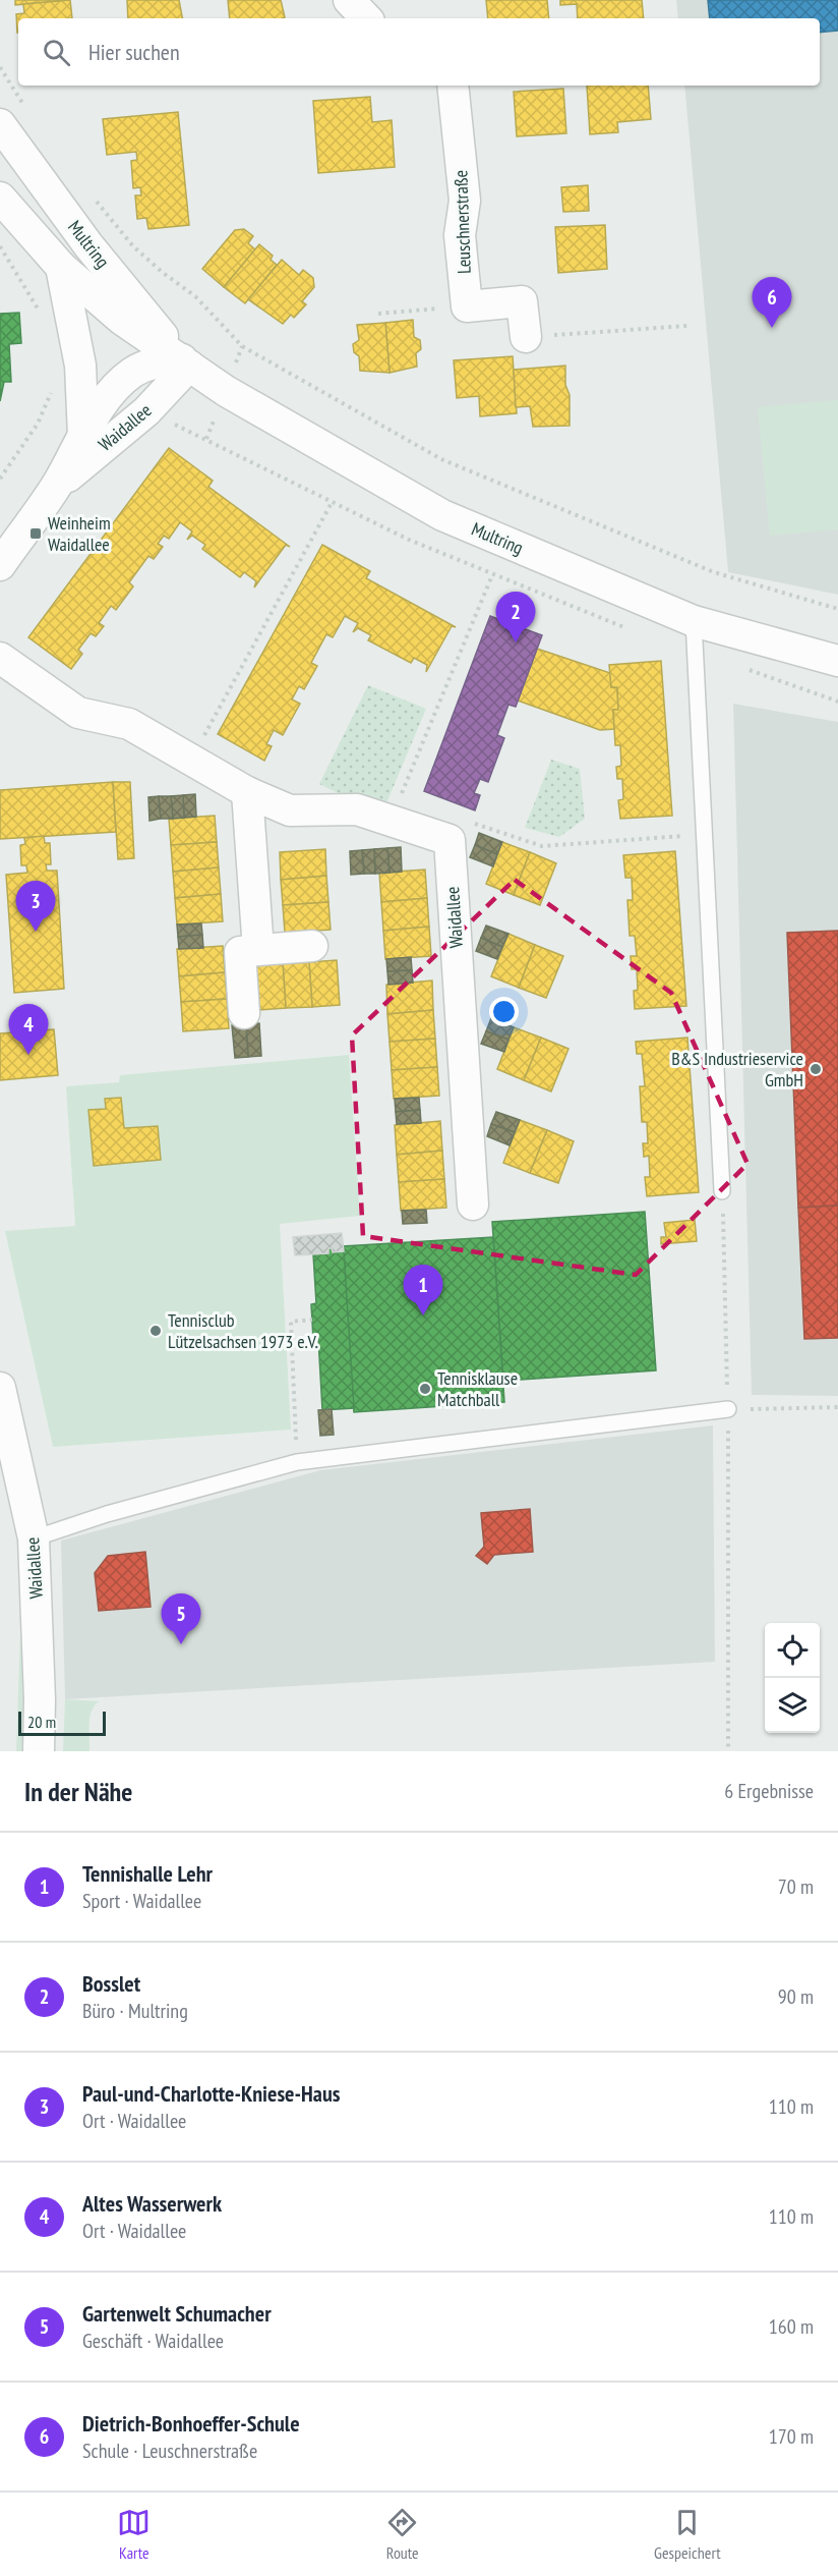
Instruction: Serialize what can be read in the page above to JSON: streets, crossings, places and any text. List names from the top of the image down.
{
  "streets": {
    "street": ["Leuschnerstraße", "Multring", "Waidallee"]
  },
  "crossings": [
    ["Multring", "Waidallee"]
  ],
  "places": {
    "transit": ["Weinheim Waidallee"],
    "other": ["B&S Industrieservice GmbH", "Tennisclub Lützelsachsen 1973 e.V.", "Tennisklause Matchball"]
  },
  "scale_bar": "20 m",
  "page": {
    "search": "Hier suchen",
    "pins": [
      "6",
      "2",
      "3",
      "4",
      "1",
      "5"
    ],
    "scale": "20 m",
    "heading": ["In der Nähe", "6 Ergebnisse"],
    "list": [
      {
        "mark": "1",
        "name": "Tennishalle Lehr",
        "note": "Sport · Waidallee",
        "value": "70 m"
      },
      {
        "mark": "2",
        "name": "Bosslet",
        "note": "Büro · Multring",
        "value": "90 m"
      },
      {
        "mark": "3",
        "name": "Paul-und-Charlotte-Kniese-Haus",
        "note": "Ort · Waidallee",
        "value": "110 m"
      },
      {
        "mark": "4",
        "name": "Altes Wasserwerk",
        "note": "Ort · Waidallee",
        "value": "110 m"
      },
      {
        "mark": "5",
        "name": "Gartenwelt Schumacher",
        "note": "Geschäft · Waidallee",
        "value": "160 m"
      },
      {
        "mark": "6",
        "name": "Dietrich-Bonhoeffer-Schule",
        "note": "Schule · Leuschnerstraße",
        "value": "170 m"
      }
    ],
    "nav": ["Karte", "Route", "Gespeichert"]
  }
}
